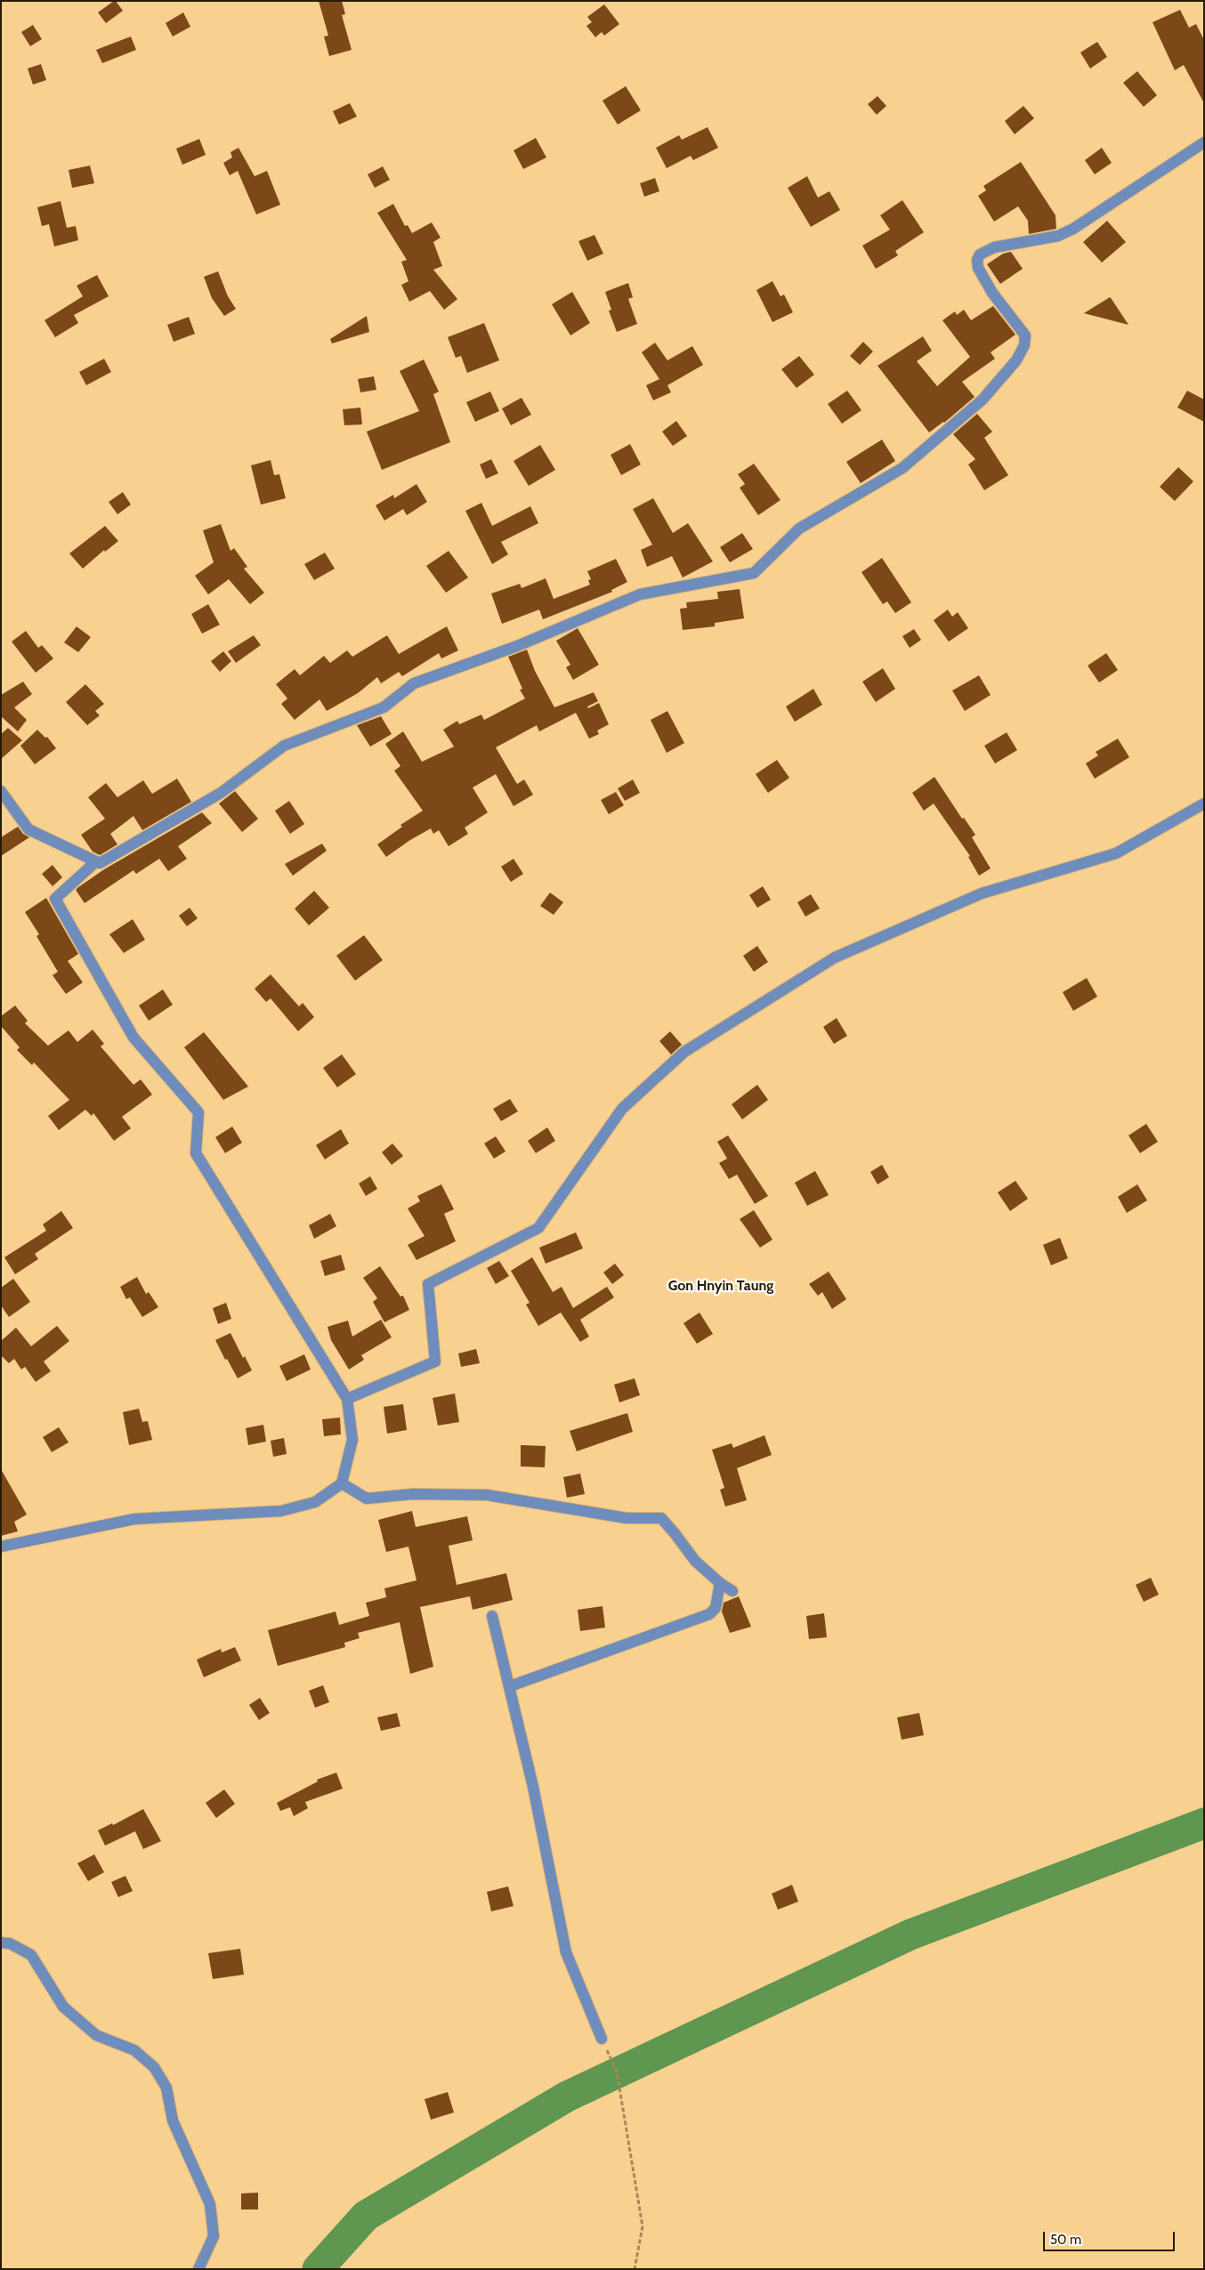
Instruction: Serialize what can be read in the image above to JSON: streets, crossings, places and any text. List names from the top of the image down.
{
  "districts": ["Gon Hnyin Taung"],
  "scale_bar": "50 m"
}
